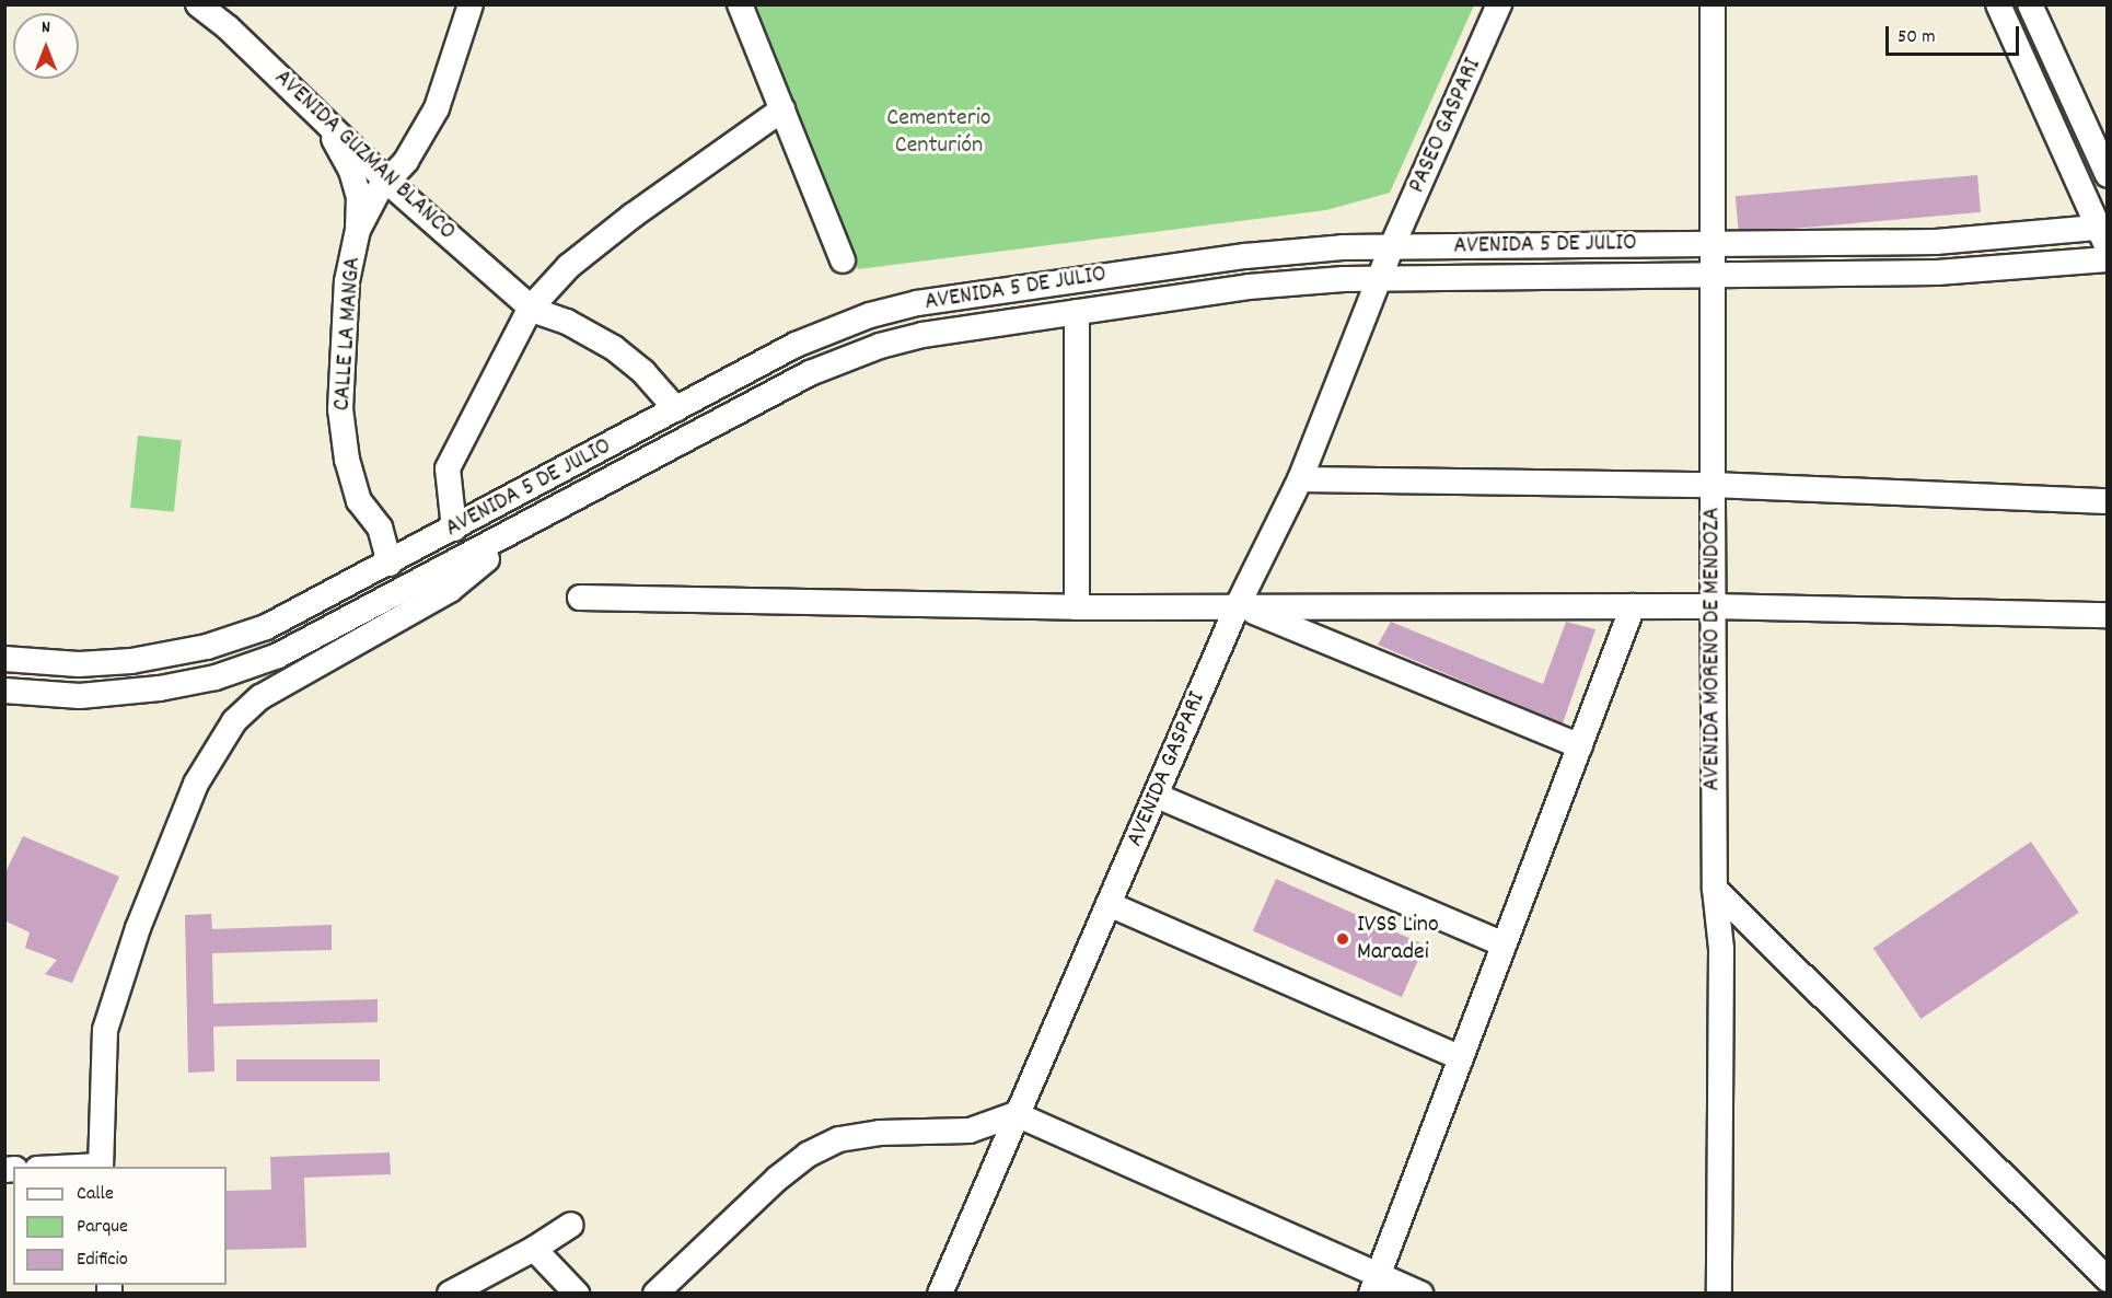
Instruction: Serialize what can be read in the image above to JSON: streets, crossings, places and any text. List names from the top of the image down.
{
  "streets": {
    "street": [
      "PASEO GASPARI",
      "AVENIDA GUZMAN BLANCO",
      "AVENIDA 5 DE JULIO",
      "CALLE LA MANGA",
      "AVENIDA MORENO DE MENDOZA",
      "AVENIDA GASPARI"
    ]
  },
  "crossings": [
    ["PASEO GASPARI", "AVENIDA 5 DE JULIO"],
    ["PASEO GASPARI", "AVENIDA GASPARI"],
    ["AVENIDA GUZMAN BLANCO", "CALLE LA MANGA"],
    ["AVENIDA 5 DE JULIO", "CALLE LA MANGA"],
    ["AVENIDA 5 DE JULIO", "AVENIDA MORENO DE MENDOZA"],
    ["AVENIDA 5 DE JULIO", "AVENIDA GASPARI"]
  ],
  "parks": ["Cementerio Centurión"],
  "places": ["IVSS Lino Maradei"],
  "legend": ["Calle", "Parque", "Edificio"],
  "scale_bar": "50 m",
  "north": "top"
}
